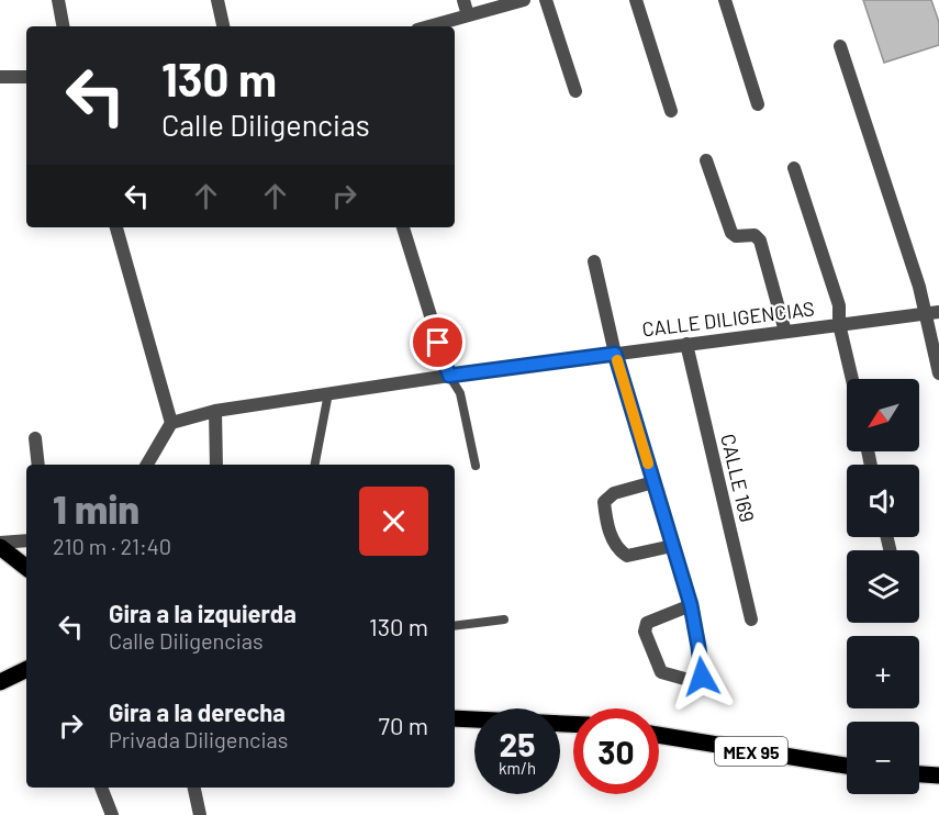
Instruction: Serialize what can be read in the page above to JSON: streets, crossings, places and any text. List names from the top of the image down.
{
  "streets": {
    "main road": ["MEX 95"],
    "street": ["CALLE DILIGENCIAS", "CALLE 169"]
  },
  "crossings": [
    ["CALLE DILIGENCIAS", "CALLE 169"]
  ],
  "north": "bottom left",
  "page": {
    "turn": ["130 m", "Calle Diligencias"],
    "map_buttons": ["+", "−"],
    "heading": ["1 min", "210 m · 21:40"],
    "list": [
      {
        "name": "Gira a la izquierda",
        "note": "Calle Diligencias",
        "value": "130 m"
      },
      {
        "name": "Gira a la derecha",
        "note": "Privada Diligencias",
        "value": "70 m"
      }
    ],
    "speed": "25 km/h",
    "limit": "30"
  }
}
